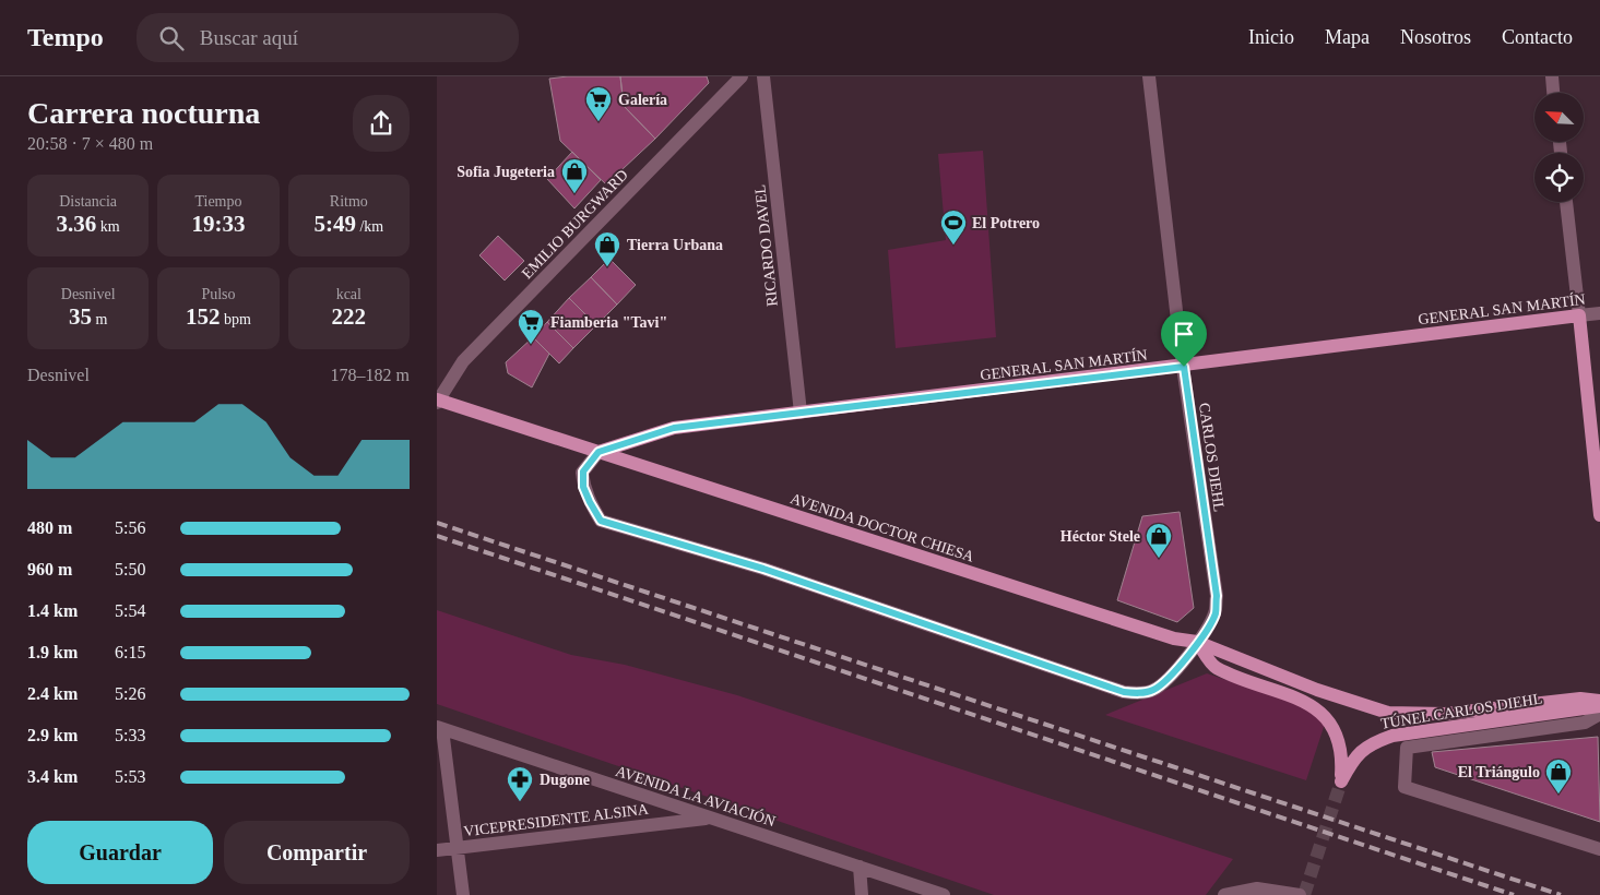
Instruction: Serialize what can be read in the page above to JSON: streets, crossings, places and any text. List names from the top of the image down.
{
  "streets": {
    "main road": ["GENERAL SAN MARTÍN", "AVENIDA DOCTOR CHIESA", "TÚNEL CARLOS DIEHL"],
    "street": [
      "EMILIO BURGWARD",
      "RICARDO DAVEL",
      "CARLOS DIEHL",
      "AVENIDA LA AVIACIÓN",
      "VICEPRESIDENTE ALSINA"
    ]
  },
  "crossings": [
    ["EMILIO BURGWARD", "AVENIDA DOCTOR CHIESA"],
    ["RICARDO DAVEL", "GENERAL SAN MARTÍN"],
    ["GENERAL SAN MARTÍN", "CARLOS DIEHL"],
    ["GENERAL SAN MARTÍN", "AVENIDA DOCTOR CHIESA"],
    ["CARLOS DIEHL", "AVENIDA DOCTOR CHIESA"],
    ["CARLOS DIEHL", "TÚNEL CARLOS DIEHL"],
    ["AVENIDA DOCTOR CHIESA", "TÚNEL CARLOS DIEHL"],
    ["AVENIDA LA AVIACIÓN", "VICEPRESIDENTE ALSINA"]
  ],
  "places": {
    "supermarket": ["Galería", "Fiamberia \"Tavi\""],
    "shop": [
      "Sofia Jugeteria",
      "Tierra Urbana",
      "Héctor Stele",
      "El Triángulo"
    ],
    "sports": ["El Potrero"],
    "pharmacy": ["Dugone"]
  },
  "north": "top left",
  "page": {
    "header": "Tempo",
    "search": "Buscar aquí",
    "nav": [
      "Inicio",
      "Mapa",
      "Nosotros",
      "Contacto"
    ],
    "heading": ["Carrera nocturna", "20:58 · 7 × 480 m"],
    "stats": [
      ["Distancia", "3.36 km"],
      ["Tiempo", "19:33"],
      ["Ritmo", "5:49 /km"],
      ["Desnivel", "35 m"],
      ["Pulso", "152 bpm"],
      ["kcal", "222"]
    ],
    "chart": ["Desnivel", "178–182 m"],
    "list": [
      {
        "name": "480 m",
        "note": "5:56"
      },
      {
        "name": "960 m",
        "note": "5:50"
      },
      {
        "name": "1.4 km",
        "note": "5:54"
      },
      {
        "name": "1.9 km",
        "note": "6:15"
      },
      {
        "name": "2.4 km",
        "note": "5:26"
      },
      {
        "name": "2.9 km",
        "note": "5:33"
      },
      {
        "name": "3.4 km",
        "note": "5:53"
      }
    ],
    "buttons": ["Guardar", "Compartir"]
  }
}
